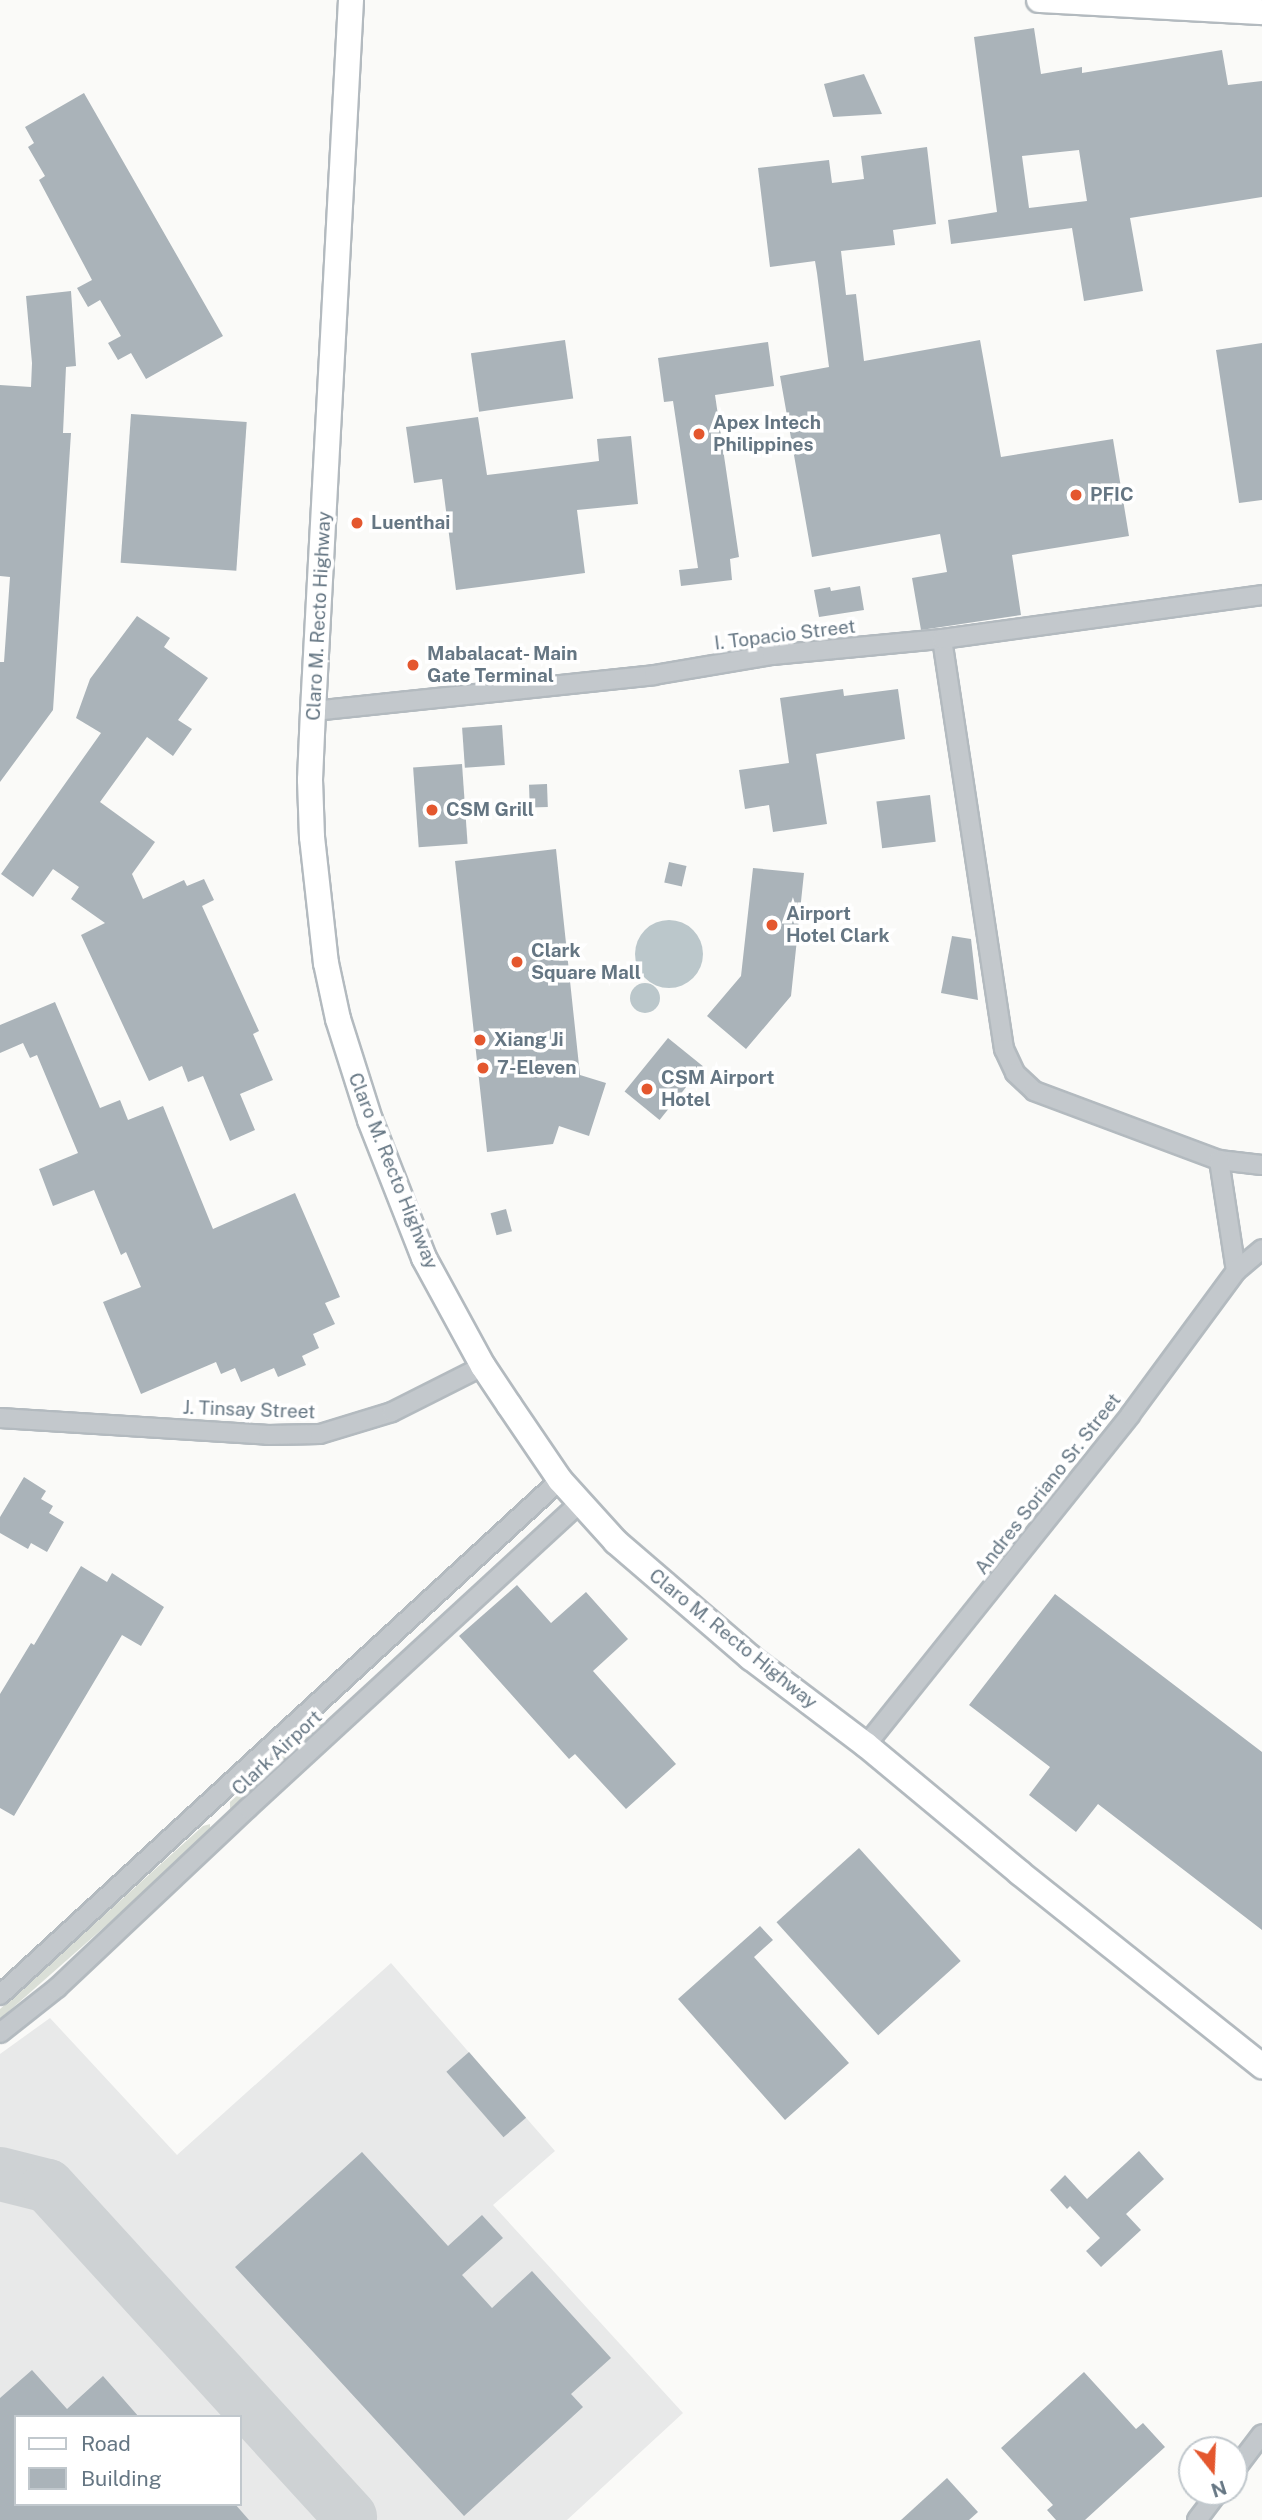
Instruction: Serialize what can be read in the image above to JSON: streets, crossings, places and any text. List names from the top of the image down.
{
  "streets": {
    "main road": ["Claro M. Recto Highway"],
    "street": [
      "I. Topacio Street",
      "J. Tinsay Street",
      "Andres Soriano Sr. Street",
      "Clark Airport"
    ]
  },
  "crossings": [
    ["Claro M. Recto Highway", "I. Topacio Street"],
    ["Claro M. Recto Highway", "J. Tinsay Street"],
    ["Claro M. Recto Highway", "Andres Soriano Sr. Street"],
    ["Claro M. Recto Highway", "Clark Airport"]
  ],
  "places": [
    "Apex Intech Philippines",
    "PFIC",
    "Luenthai",
    "Mabalacat- Main Gate Terminal",
    "CSM Grill",
    "Airport Hotel Clark",
    "Clark Square Mall",
    "Xiang Ji",
    "7-Eleven",
    "CSM Airport Hotel"
  ],
  "legend": ["Road", "Building"],
  "north": "bottom"
}
